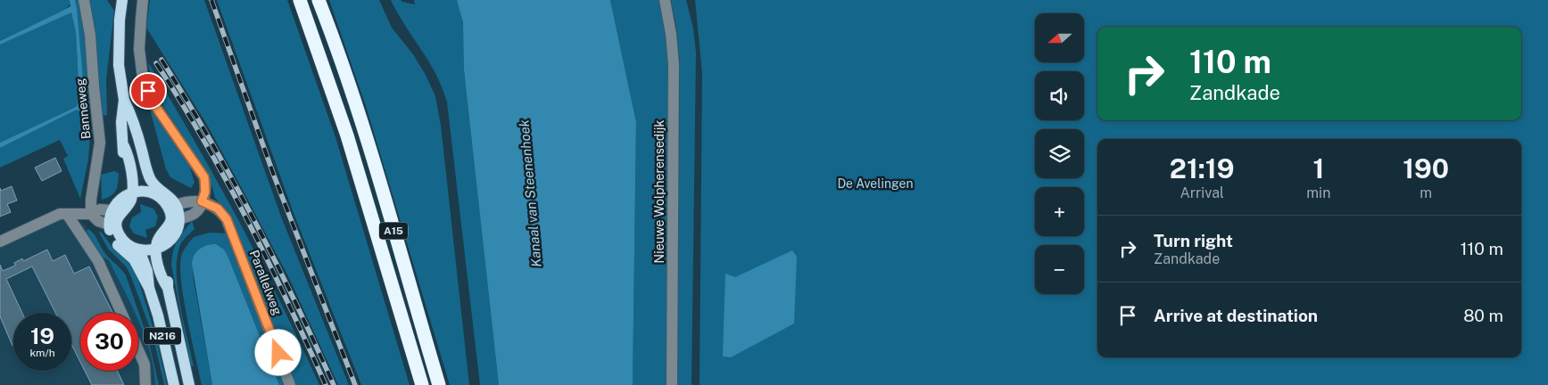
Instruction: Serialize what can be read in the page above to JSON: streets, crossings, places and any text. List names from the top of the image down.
{
  "streets": {
    "highway": ["A15"],
    "main road": ["N216"],
    "street": ["Banneweg", "Nieuwe Wolpherensedijk", "Parallelweg"]
  },
  "water": ["Kanaal van Steenenhoek"],
  "parks": ["De Avelingen"],
  "north": "left",
  "page": {
    "map_buttons": ["+", "−"],
    "turn": ["110 m", "Zandkade"],
    "eta": [
      "21:19",
      "Arrival",
      "1",
      "min",
      "190",
      "m"
    ],
    "list": [
      {
        "name": "Turn right",
        "note": "Zandkade",
        "value": "110 m"
      },
      {
        "name": "Arrive at destination",
        "value": "80 m"
      }
    ],
    "speed": "19 km/h",
    "limit": "30"
  }
}
